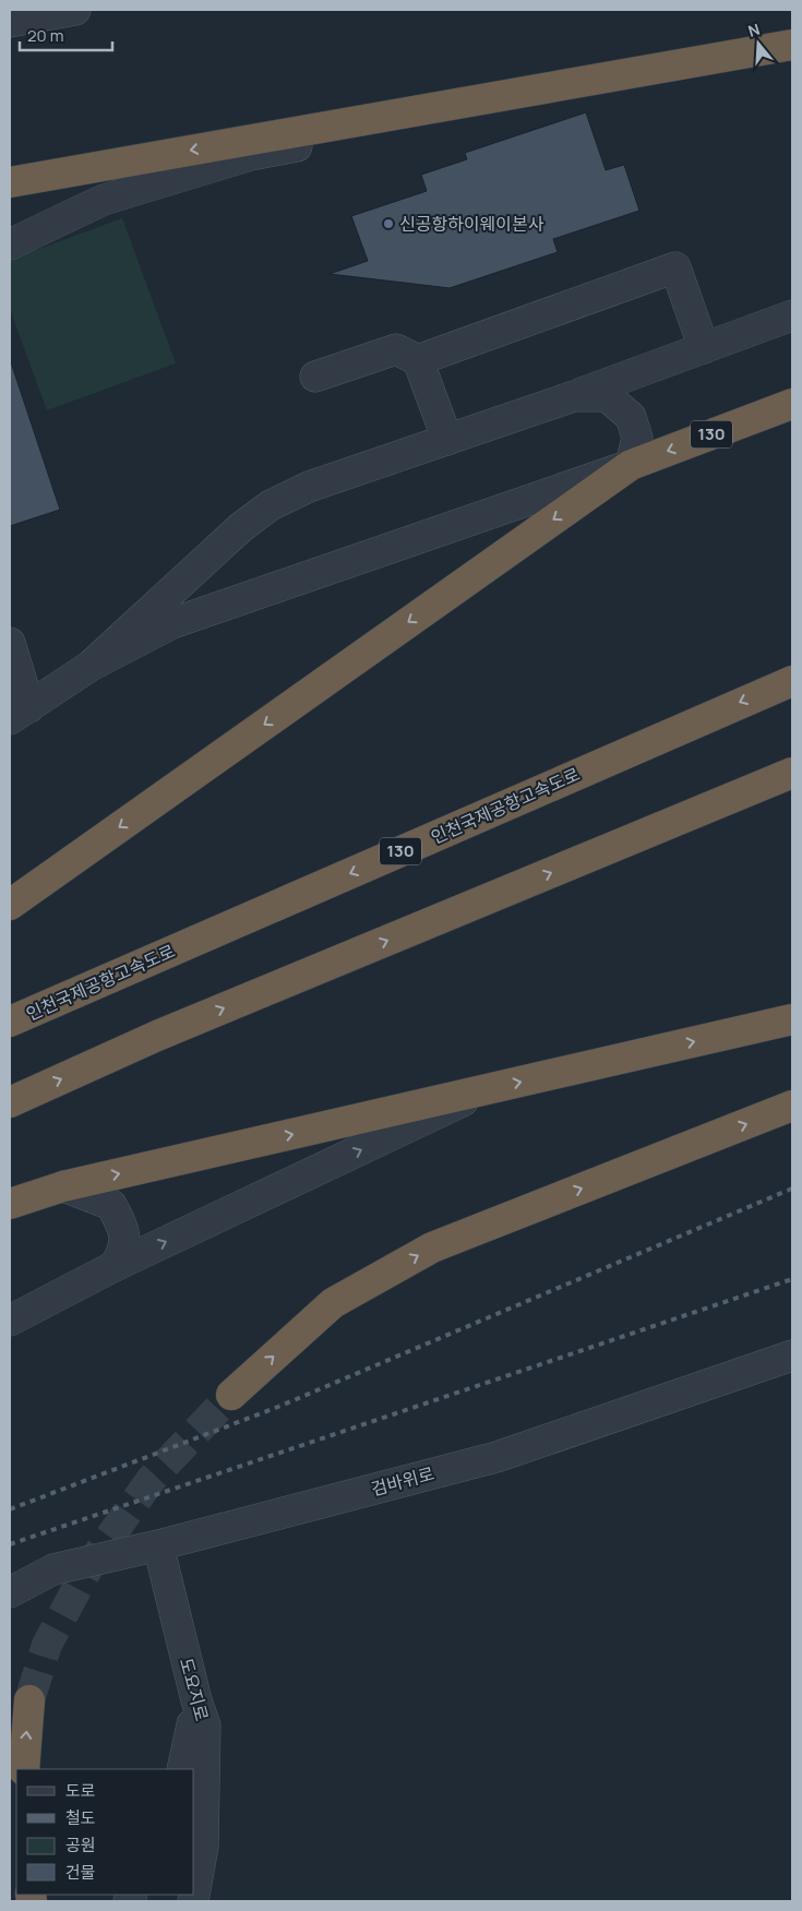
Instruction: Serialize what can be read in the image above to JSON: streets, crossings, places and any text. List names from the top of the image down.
{
  "streets": {
    "highway": ["130", "인천국제공항고속도로"],
    "street": ["검바위로", "도요지로"]
  },
  "crossings": [
    ["검바위로", "도요지로"]
  ],
  "places": ["신공항하이웨이본사"],
  "legend": [
    "도로",
    "철도",
    "공원",
    "건물"
  ],
  "scale_bar": "20 m",
  "north": "top"
}
